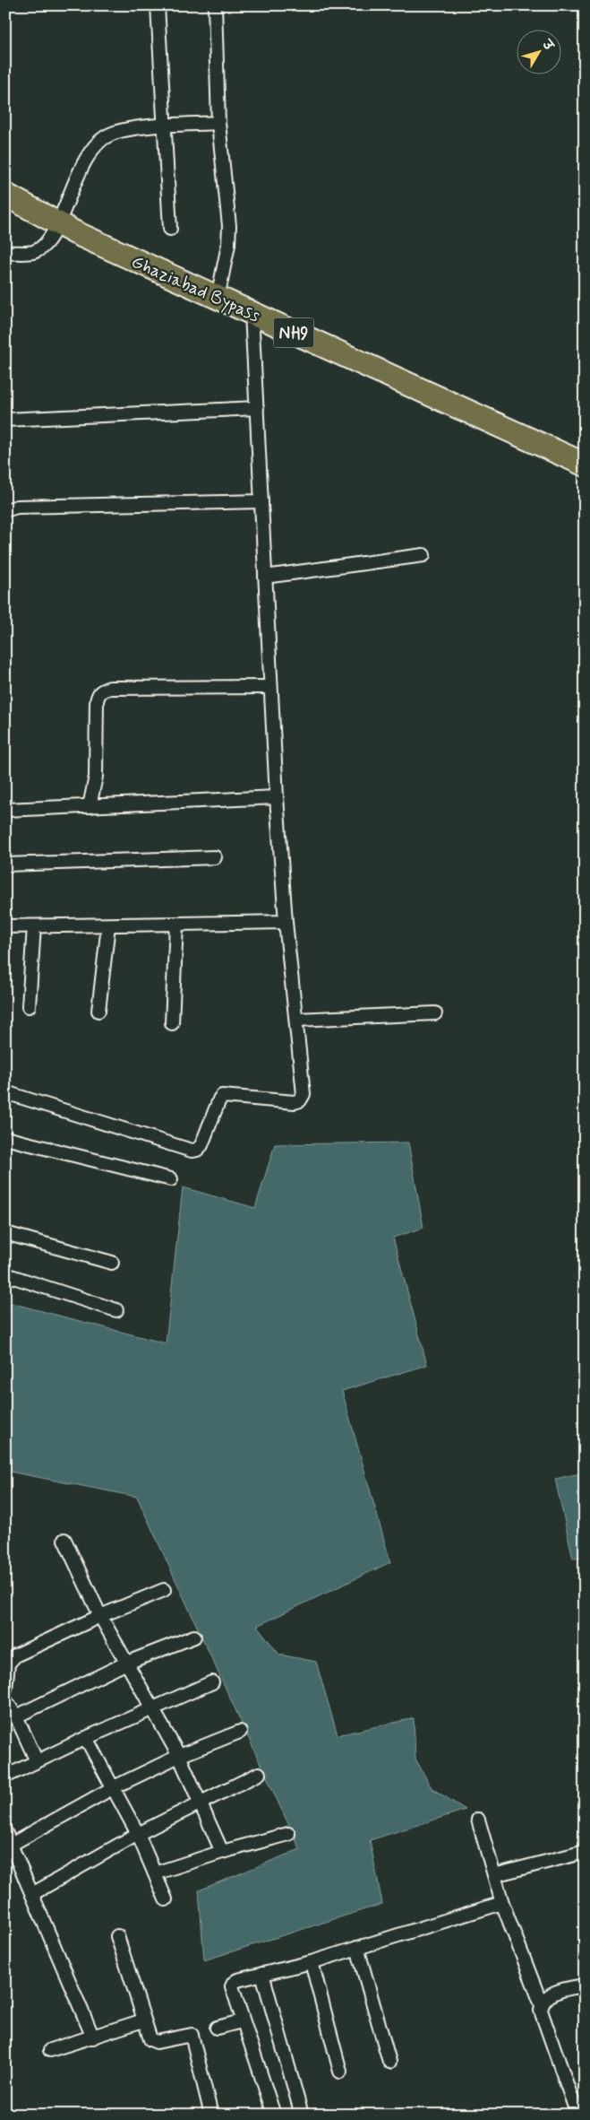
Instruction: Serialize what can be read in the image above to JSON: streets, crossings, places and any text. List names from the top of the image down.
{
  "streets": {
    "highway": ["Ghaziabad Bypass", "NH9"]
  },
  "north": "top right"
}
